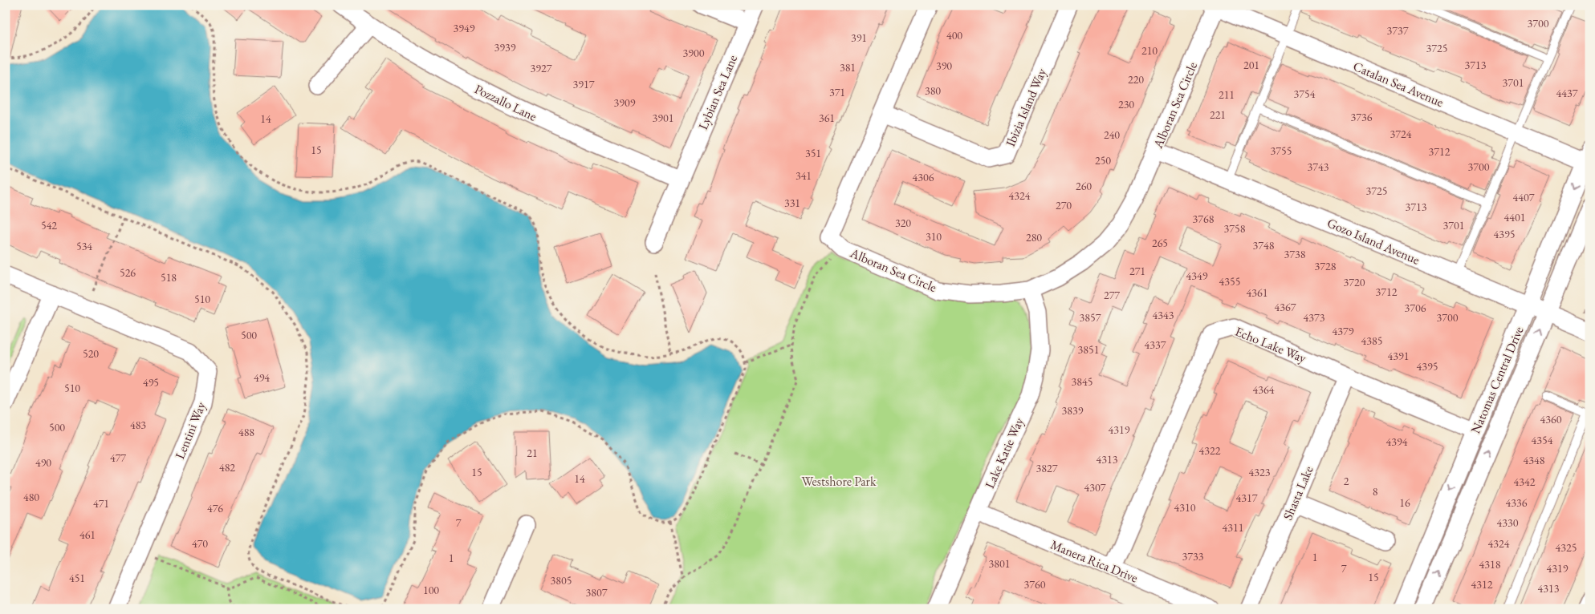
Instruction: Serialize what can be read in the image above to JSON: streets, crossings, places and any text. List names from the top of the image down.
{
  "streets": {
    "street": [
      "Catalan Sea Avenue",
      "Lybian Sea Lane",
      "Pozzallo Lane",
      "Alboran Sea Circle",
      "Ibizia Island Way",
      "Gozo Island Avenue",
      "Echo Lake Way",
      "Natomas Central Drive",
      "Lentini Way",
      "Lake Katie Way",
      "Shasta Lake",
      "Manera Rica Drive"
    ]
  },
  "crossings": [
    ["Catalan Sea Avenue", "Alboran Sea Circle"],
    ["Catalan Sea Avenue", "Natomas Central Drive"],
    ["Lybian Sea Lane", "Pozzallo Lane"],
    ["Alboran Sea Circle", "Ibizia Island Way"],
    ["Alboran Sea Circle", "Gozo Island Avenue"],
    ["Alboran Sea Circle", "Lake Katie Way"],
    ["Gozo Island Avenue", "Natomas Central Drive"],
    ["Echo Lake Way", "Natomas Central Drive"],
    ["Echo Lake Way", "Shasta Lake"],
    ["Echo Lake Way", "Manera Rica Drive"],
    ["Lake Katie Way", "Manera Rica Drive"]
  ],
  "parks": ["Westshore Park"],
  "house_numbers": [
    "3700",
    "3949",
    "3737",
    "400",
    "391",
    "3939",
    "3725",
    "210",
    "3900",
    "201",
    "3713",
    "390",
    "381",
    "3927",
    "220",
    "3701",
    "3917",
    "380",
    "371",
    "4437",
    "3754",
    "211",
    "3909",
    "230",
    "221",
    "3736",
    "3901",
    "361",
    "14",
    "3724",
    "240",
    "15",
    "3755",
    "3712",
    "351",
    "250",
    "3743",
    "3700",
    "341",
    "4306",
    "260",
    "3725",
    "4324",
    "4407",
    "331",
    "270",
    "3713",
    "4401",
    "3768",
    "320",
    "542",
    "3701",
    "3758",
    "4395",
    "310",
    "280",
    "265",
    "3748",
    "534",
    "3738",
    "3728",
    "271",
    "526",
    "4349",
    "518",
    "4355",
    "3720",
    "3712",
    "4361",
    "277",
    "510",
    "4367",
    "3706",
    "4343",
    "3857",
    "4373",
    "3700",
    "4379",
    "500",
    "4385",
    "4337",
    "3851",
    "520",
    "4391",
    "4395",
    "494",
    "3845",
    "495",
    "510",
    "4364",
    "3839",
    "4360",
    "483",
    "500",
    "4319",
    "488",
    "4354",
    "4394",
    "4322",
    "21",
    "477",
    "4313",
    "4348",
    "490",
    "482",
    "3827",
    "15",
    "4323",
    "14",
    "2",
    "4342",
    "4307",
    "8",
    "480",
    "4317",
    "16",
    "4336",
    "471",
    "4310",
    "476",
    "7",
    "4330",
    "4311",
    "461",
    "470",
    "4324",
    "4325",
    "3733",
    "1",
    "1",
    "3801",
    "4318",
    "7",
    "4319",
    "15",
    "451",
    "3805",
    "3760",
    "4312",
    "4313",
    "100",
    "3807"
  ]
}
